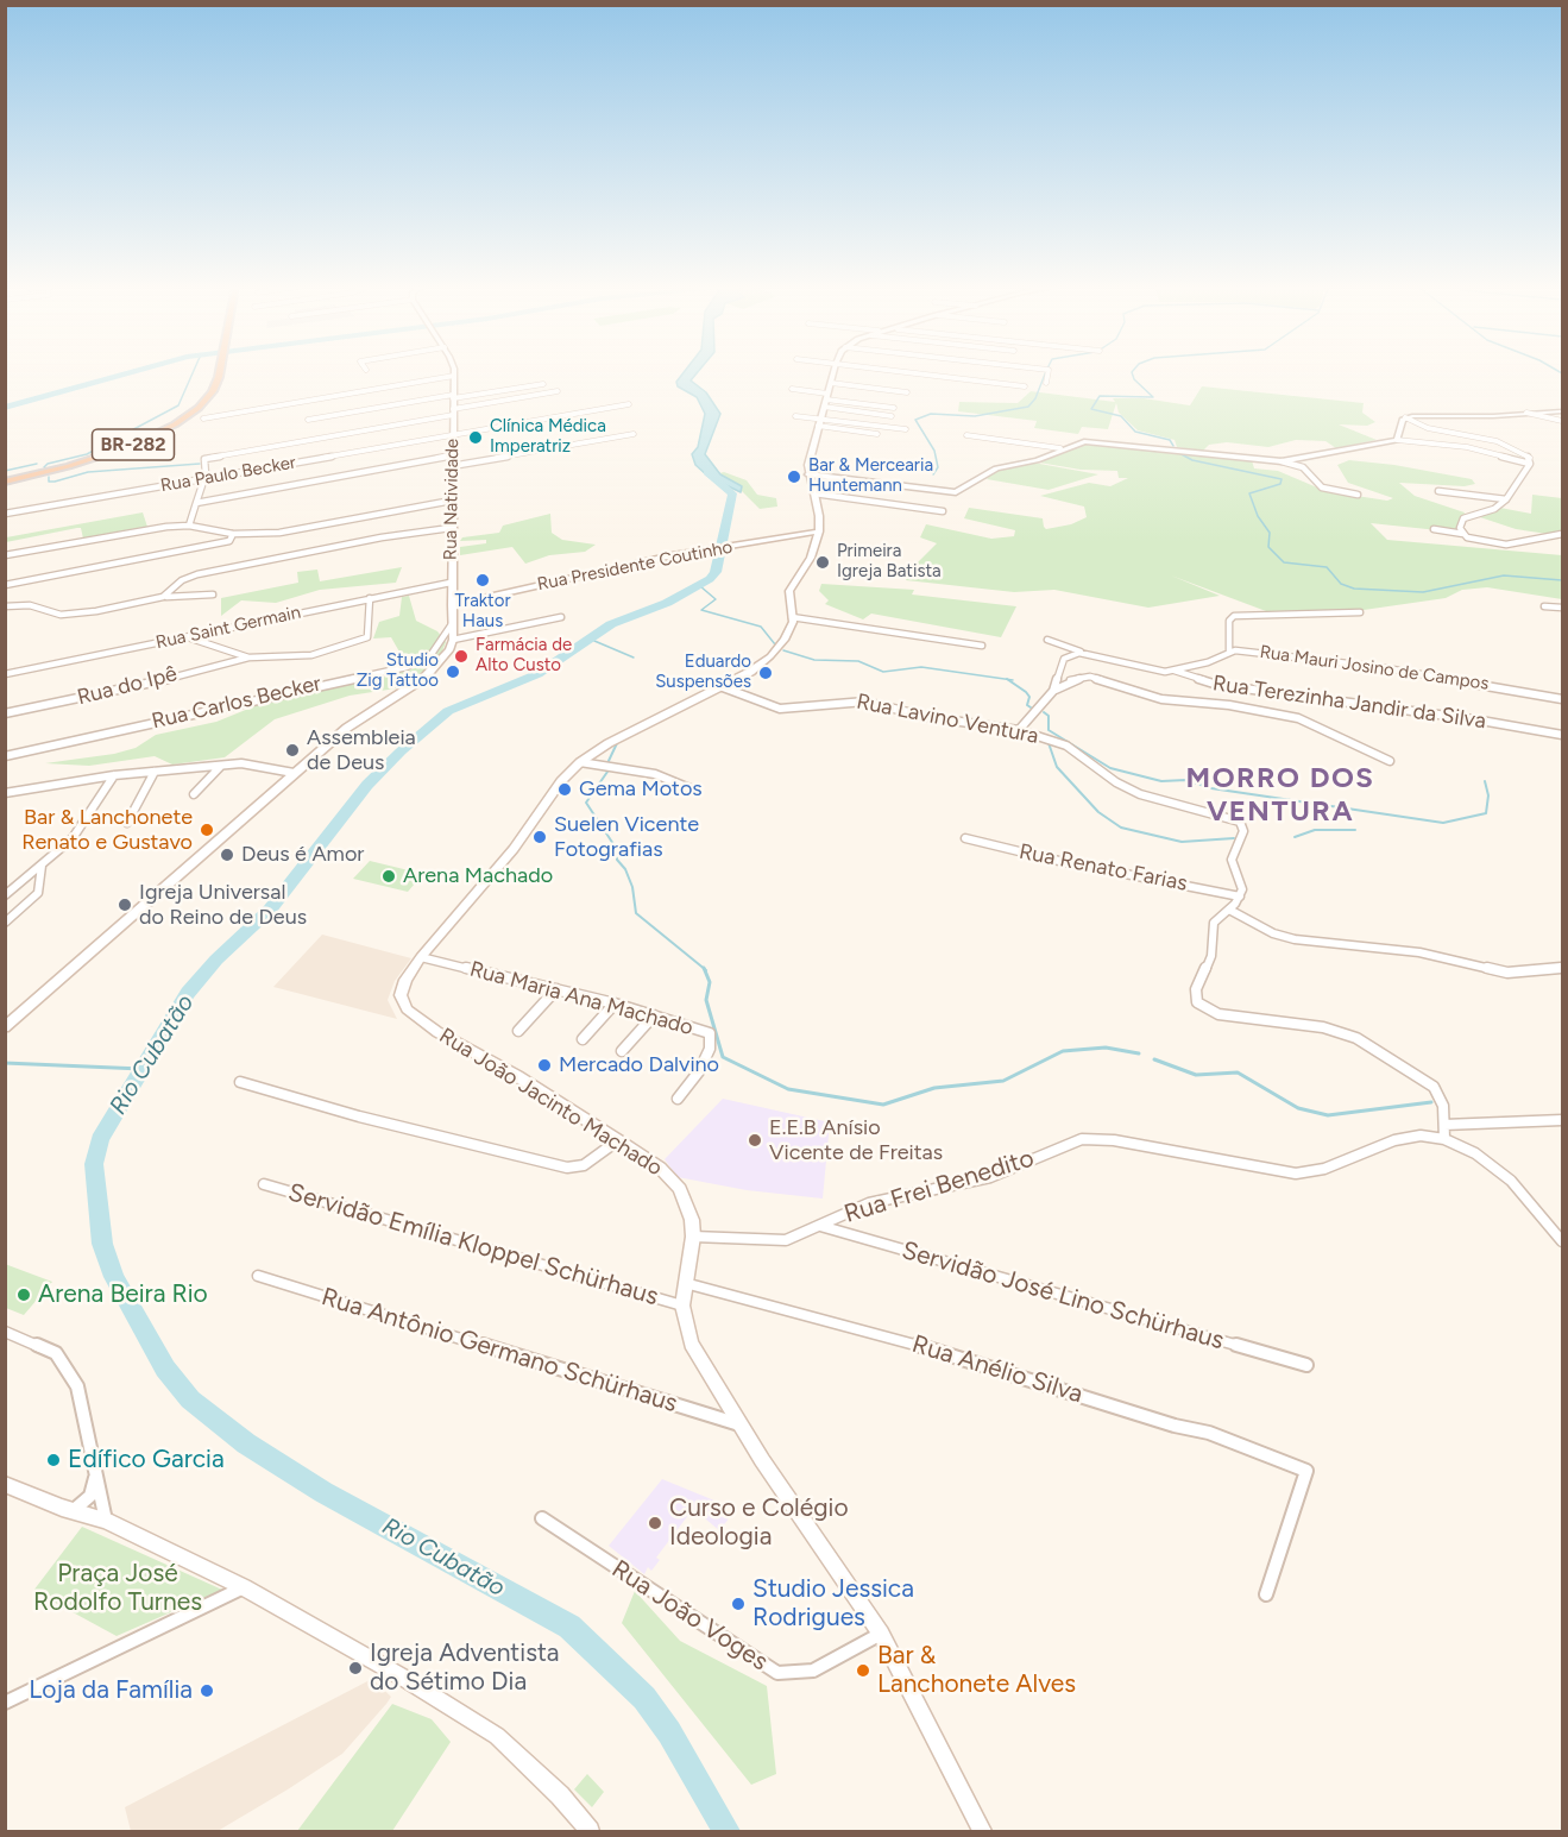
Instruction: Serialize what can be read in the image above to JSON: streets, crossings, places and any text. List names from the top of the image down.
{
  "streets": {
    "highway": ["BR-282"],
    "main road": ["Rua Natividade", "Rua Presidente Coutinho", "Rua João Jacinto Machado"],
    "street": [
      "Rua Paulo Becker",
      "Rua Saint Germain",
      "Rua Mauri Josino de Campos",
      "Rua do Ipê",
      "Rua Carlos Becker",
      "Rua Terezinha Jandir da Silva",
      "Rua Lavino Ventura",
      "Rua Renato Farias",
      "Rua Maria Ana Machado",
      "Rua Frei Benedito",
      "Servidão Emília Kloppel Schürhaus",
      "Servidão José Lino Schürhaus",
      "Rua Antônio Germano Schürhaus",
      "Rua Anélio Silva",
      "Rua João Voges"
    ]
  },
  "crossings": [
    ["Rua Paulo Becker", "Rua Natividade"],
    ["Rua Natividade", "Rua Presidente Coutinho"],
    ["Rua Natividade", "Rua Saint Germain"],
    ["Rua Natividade", "Rua Carlos Becker"],
    ["Rua Presidente Coutinho", "Rua João Jacinto Machado"],
    ["Rua Mauri Josino de Campos", "Rua Terezinha Jandir da Silva"],
    ["Rua Lavino Ventura", "Rua Renato Farias"],
    ["Rua Lavino Ventura", "Rua João Jacinto Machado"],
    ["Rua Maria Ana Machado", "Rua João Jacinto Machado"],
    ["Rua João Jacinto Machado", "Rua Frei Benedito"],
    ["Rua João Jacinto Machado", "Servidão Emília Kloppel Schürhaus"],
    ["Rua João Jacinto Machado", "Rua Antônio Germano Schürhaus"],
    ["Rua João Jacinto Machado", "Rua Anélio Silva"],
    ["Rua João Jacinto Machado", "Rua João Voges"],
    ["Rua Frei Benedito", "Servidão José Lino Schürhaus"]
  ],
  "districts": ["MORRO DOS VENTURA"],
  "water": ["Rio Cubatão"],
  "parks": ["Praça José Rodolfo Turnes"],
  "places": [
    "Clínica Médica Imperatriz",
    "Bar & Mercearia Huntemann",
    "Primeira Igreja Batista",
    "Traktor Haus",
    "Farmácia de Alto Custo",
    "Studio Zig Tattoo",
    "Eduardo Suspensões",
    "Assembleia de Deus",
    "Gema Motos",
    "Bar & Lanchonete Renato e Gustavo",
    "Suelen Vicente Fotografias",
    "Deus é Amor",
    "Arena Machado",
    "Igreja Universal do Reino de Deus",
    "Mercado Dalvino",
    "E.E.B Anísio Vicente de Freitas",
    "Arena Beira Rio",
    "Edífico Garcia",
    "Curso e Colégio Ideologia",
    "Studio Jessica Rodrigues",
    "Igreja Adventista do Sétimo Dia",
    "Bar & Lanchonete Alves",
    "Loja da Família"
  ]
}
